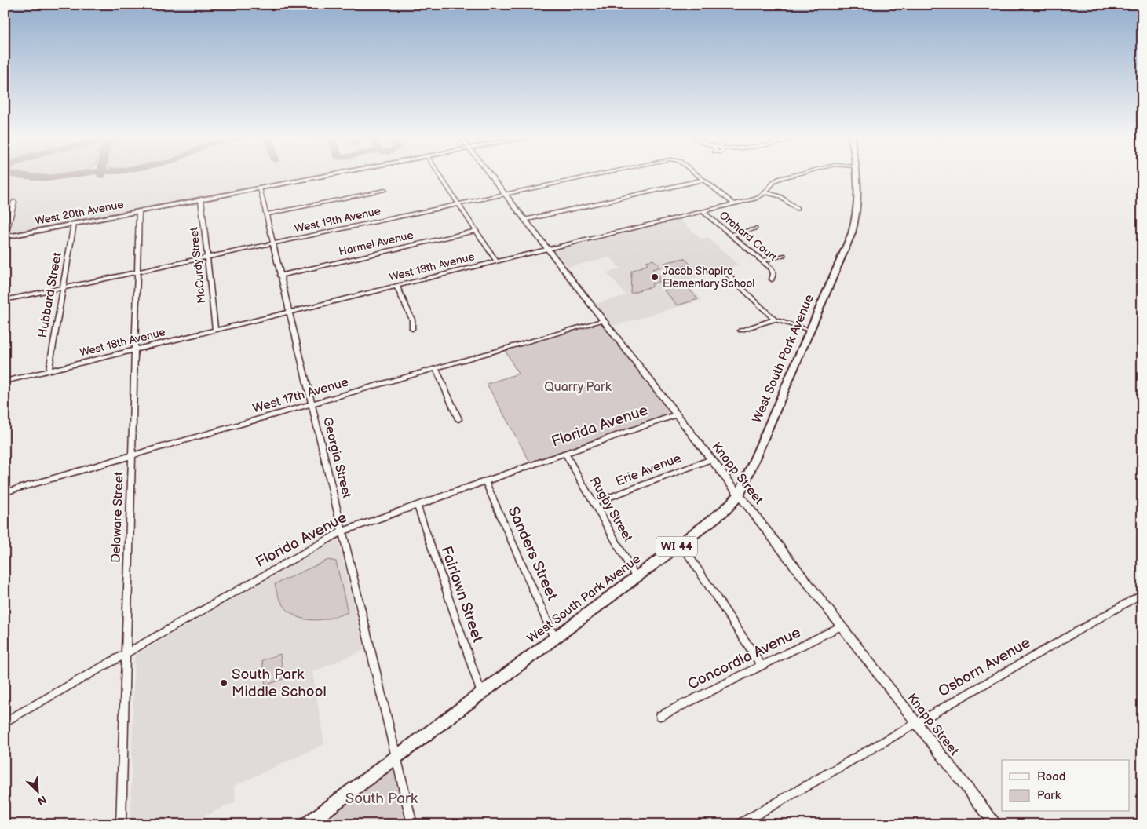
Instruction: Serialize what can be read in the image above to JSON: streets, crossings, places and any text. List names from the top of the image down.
{
  "streets": {
    "main road": ["West 20th Avenue", "West South Park Avenue", "WI 44"],
    "street": [
      "West 19th Avenue",
      "Orchard Court",
      "Harmel Avenue",
      "McCurdy Street",
      "West 18th Avenue",
      "Hubbard Street",
      "West 17th Avenue",
      "Florida Avenue",
      "Georgia Street",
      "Erie Avenue",
      "Knapp Street",
      "Rugby Street",
      "Delaware Street",
      "Sanders Street",
      "Fairlawn Street",
      "Concordia Avenue",
      "Osborn Avenue"
    ]
  },
  "crossings": [
    ["West 20th Avenue", "McCurdy Street"],
    ["West 20th Avenue", "Hubbard Street"],
    ["West 20th Avenue", "Georgia Street"],
    ["West 20th Avenue", "Delaware Street"],
    ["West 19th Avenue", "McCurdy Street"],
    ["West 19th Avenue", "Hubbard Street"],
    ["West 19th Avenue", "Georgia Street"],
    ["West 19th Avenue", "Knapp Street"],
    ["West 19th Avenue", "Delaware Street"],
    ["Orchard Court", "West 18th Avenue"],
    ["Harmel Avenue", "Georgia Street"],
    ["McCurdy Street", "West 18th Avenue"],
    ["West 18th Avenue", "Hubbard Street"],
    ["West 18th Avenue", "Georgia Street"],
    ["West 18th Avenue", "Knapp Street"],
    ["West 18th Avenue", "Delaware Street"],
    ["West South Park Avenue", "Georgia Street"],
    ["West South Park Avenue", "Knapp Street"],
    ["West South Park Avenue", "Rugby Street"],
    ["West South Park Avenue", "Sanders Street"],
    ["West South Park Avenue", "Fairlawn Street"],
    ["West 17th Avenue", "Georgia Street"],
    ["West 17th Avenue", "Knapp Street"],
    ["West 17th Avenue", "Delaware Street"],
    ["Florida Avenue", "Georgia Street"],
    ["Florida Avenue", "Knapp Street"],
    ["Florida Avenue", "Rugby Street"],
    ["Florida Avenue", "Delaware Street"],
    ["Florida Avenue", "Sanders Street"],
    ["Florida Avenue", "Fairlawn Street"],
    ["Erie Avenue", "Knapp Street"],
    ["Erie Avenue", "Rugby Street"],
    ["Knapp Street", "Concordia Avenue"],
    ["Knapp Street", "Osborn Avenue"]
  ],
  "parks": ["Quarry Park", "South Park"],
  "places": ["Jacob Shapiro Elementary School", "South Park Middle School"],
  "legend": ["Road", "Park"],
  "north": "bottom right"
}
